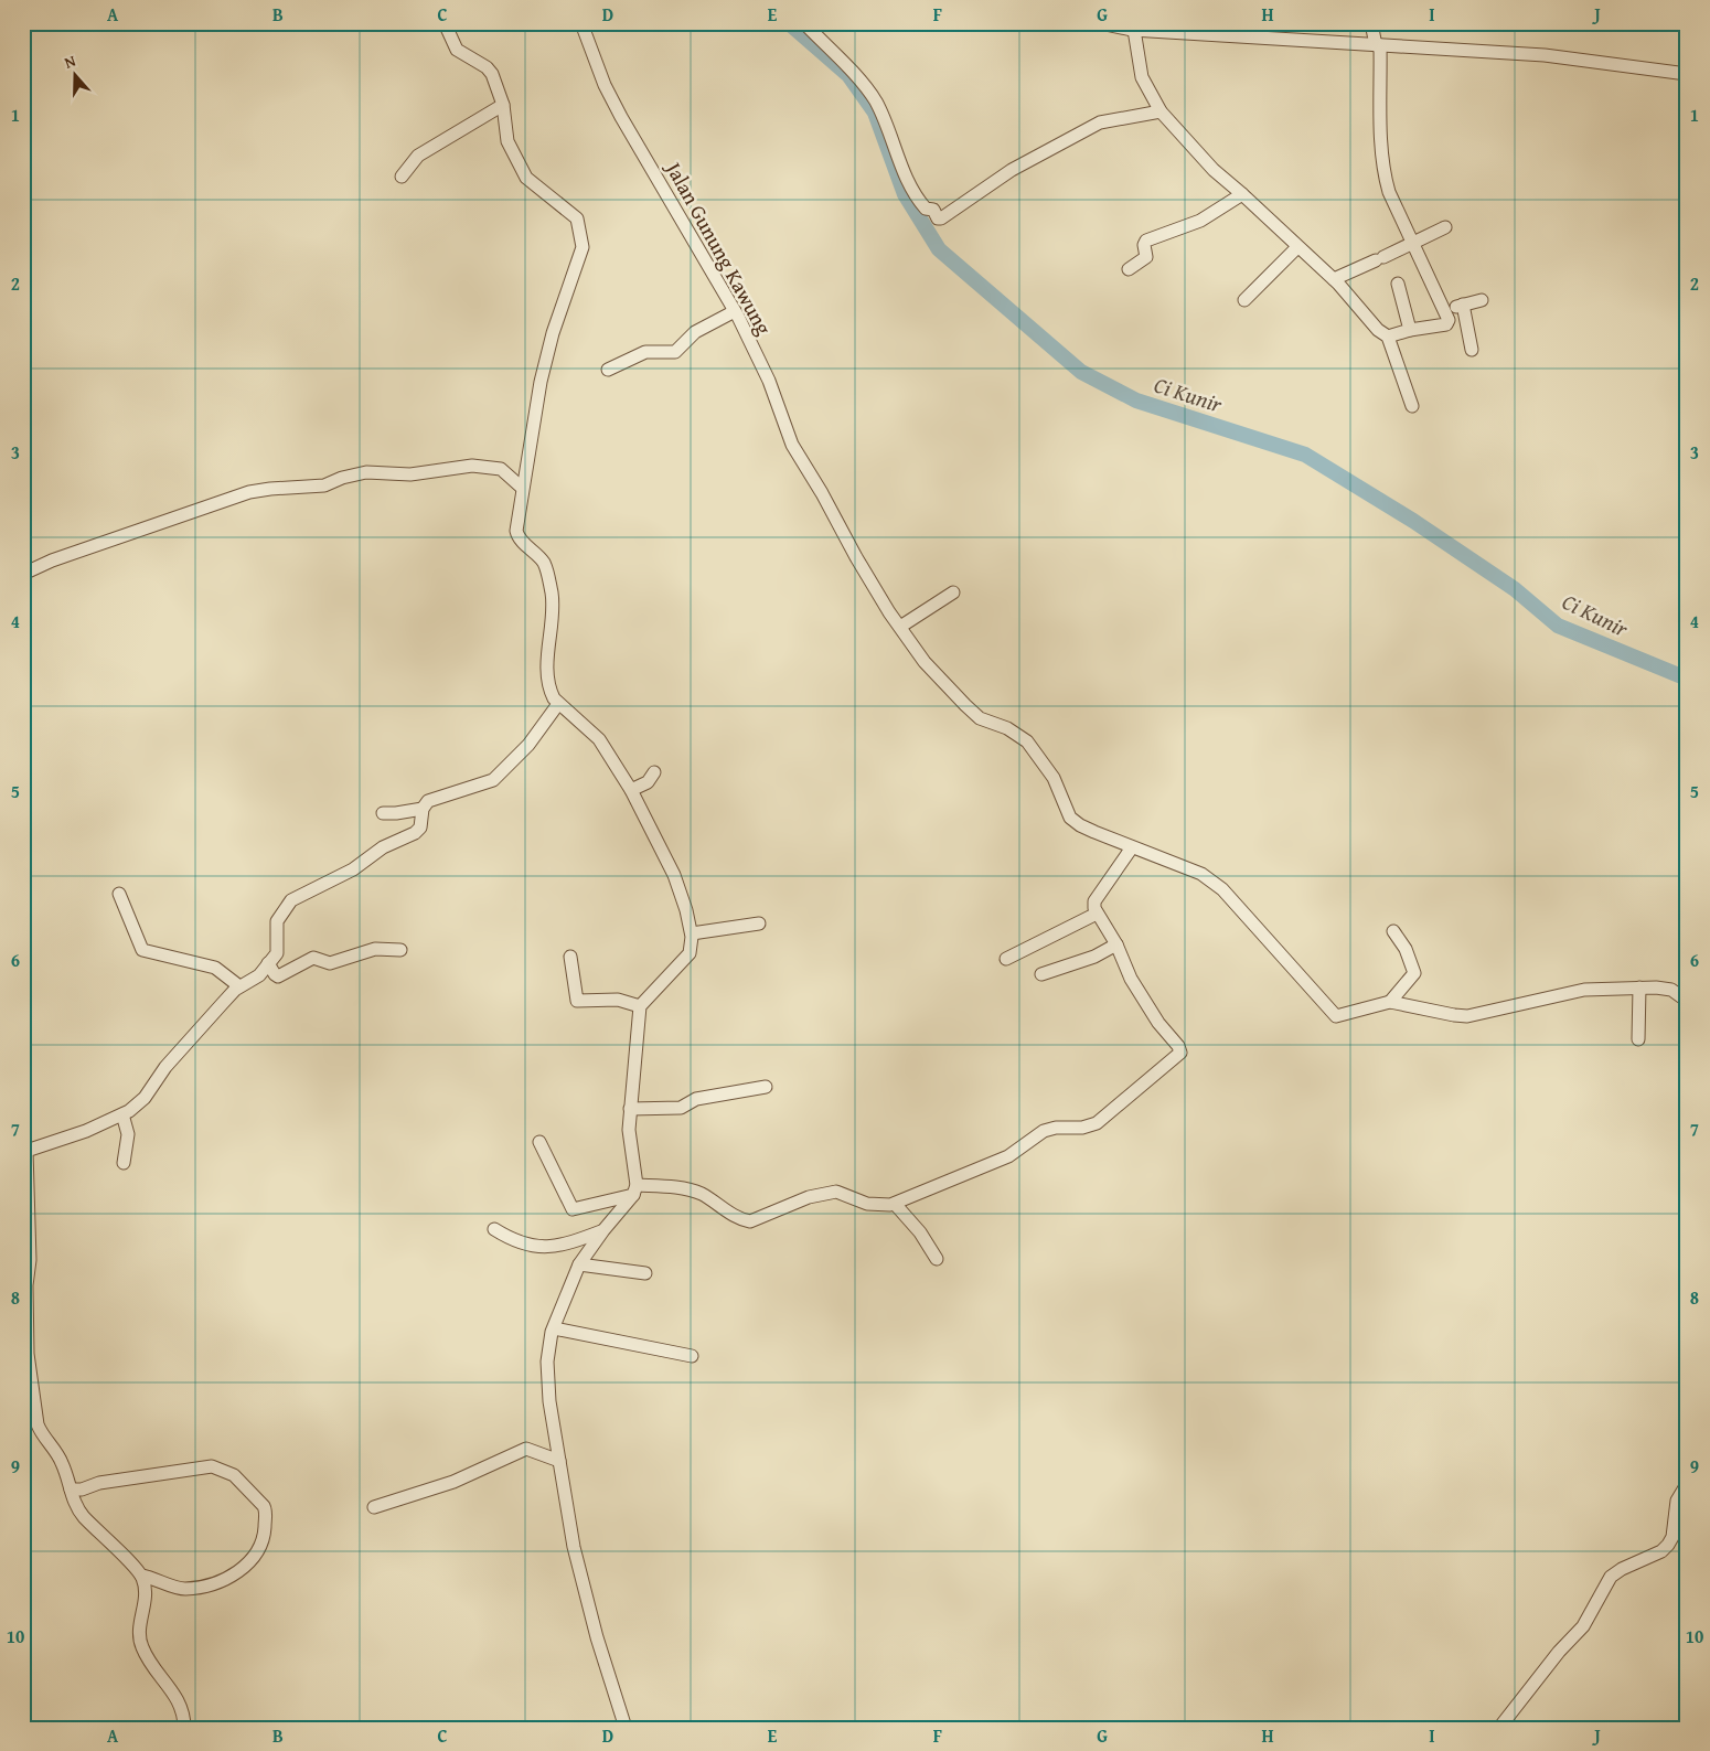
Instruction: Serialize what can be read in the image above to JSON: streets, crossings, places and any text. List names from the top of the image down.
{
  "streets": {
    "street": ["Jalan Gunung Kawung"]
  },
  "water": ["Ci Kunir"],
  "north": "top",
  "grid": {
    "columns": [
      "A",
      "B",
      "C",
      "D",
      "E",
      "F",
      "G",
      "H",
      "I",
      "J"
    ],
    "rows": [
      "1",
      "2",
      "3",
      "4",
      "5",
      "6",
      "7",
      "8",
      "9",
      "10"
    ]
  }
}
